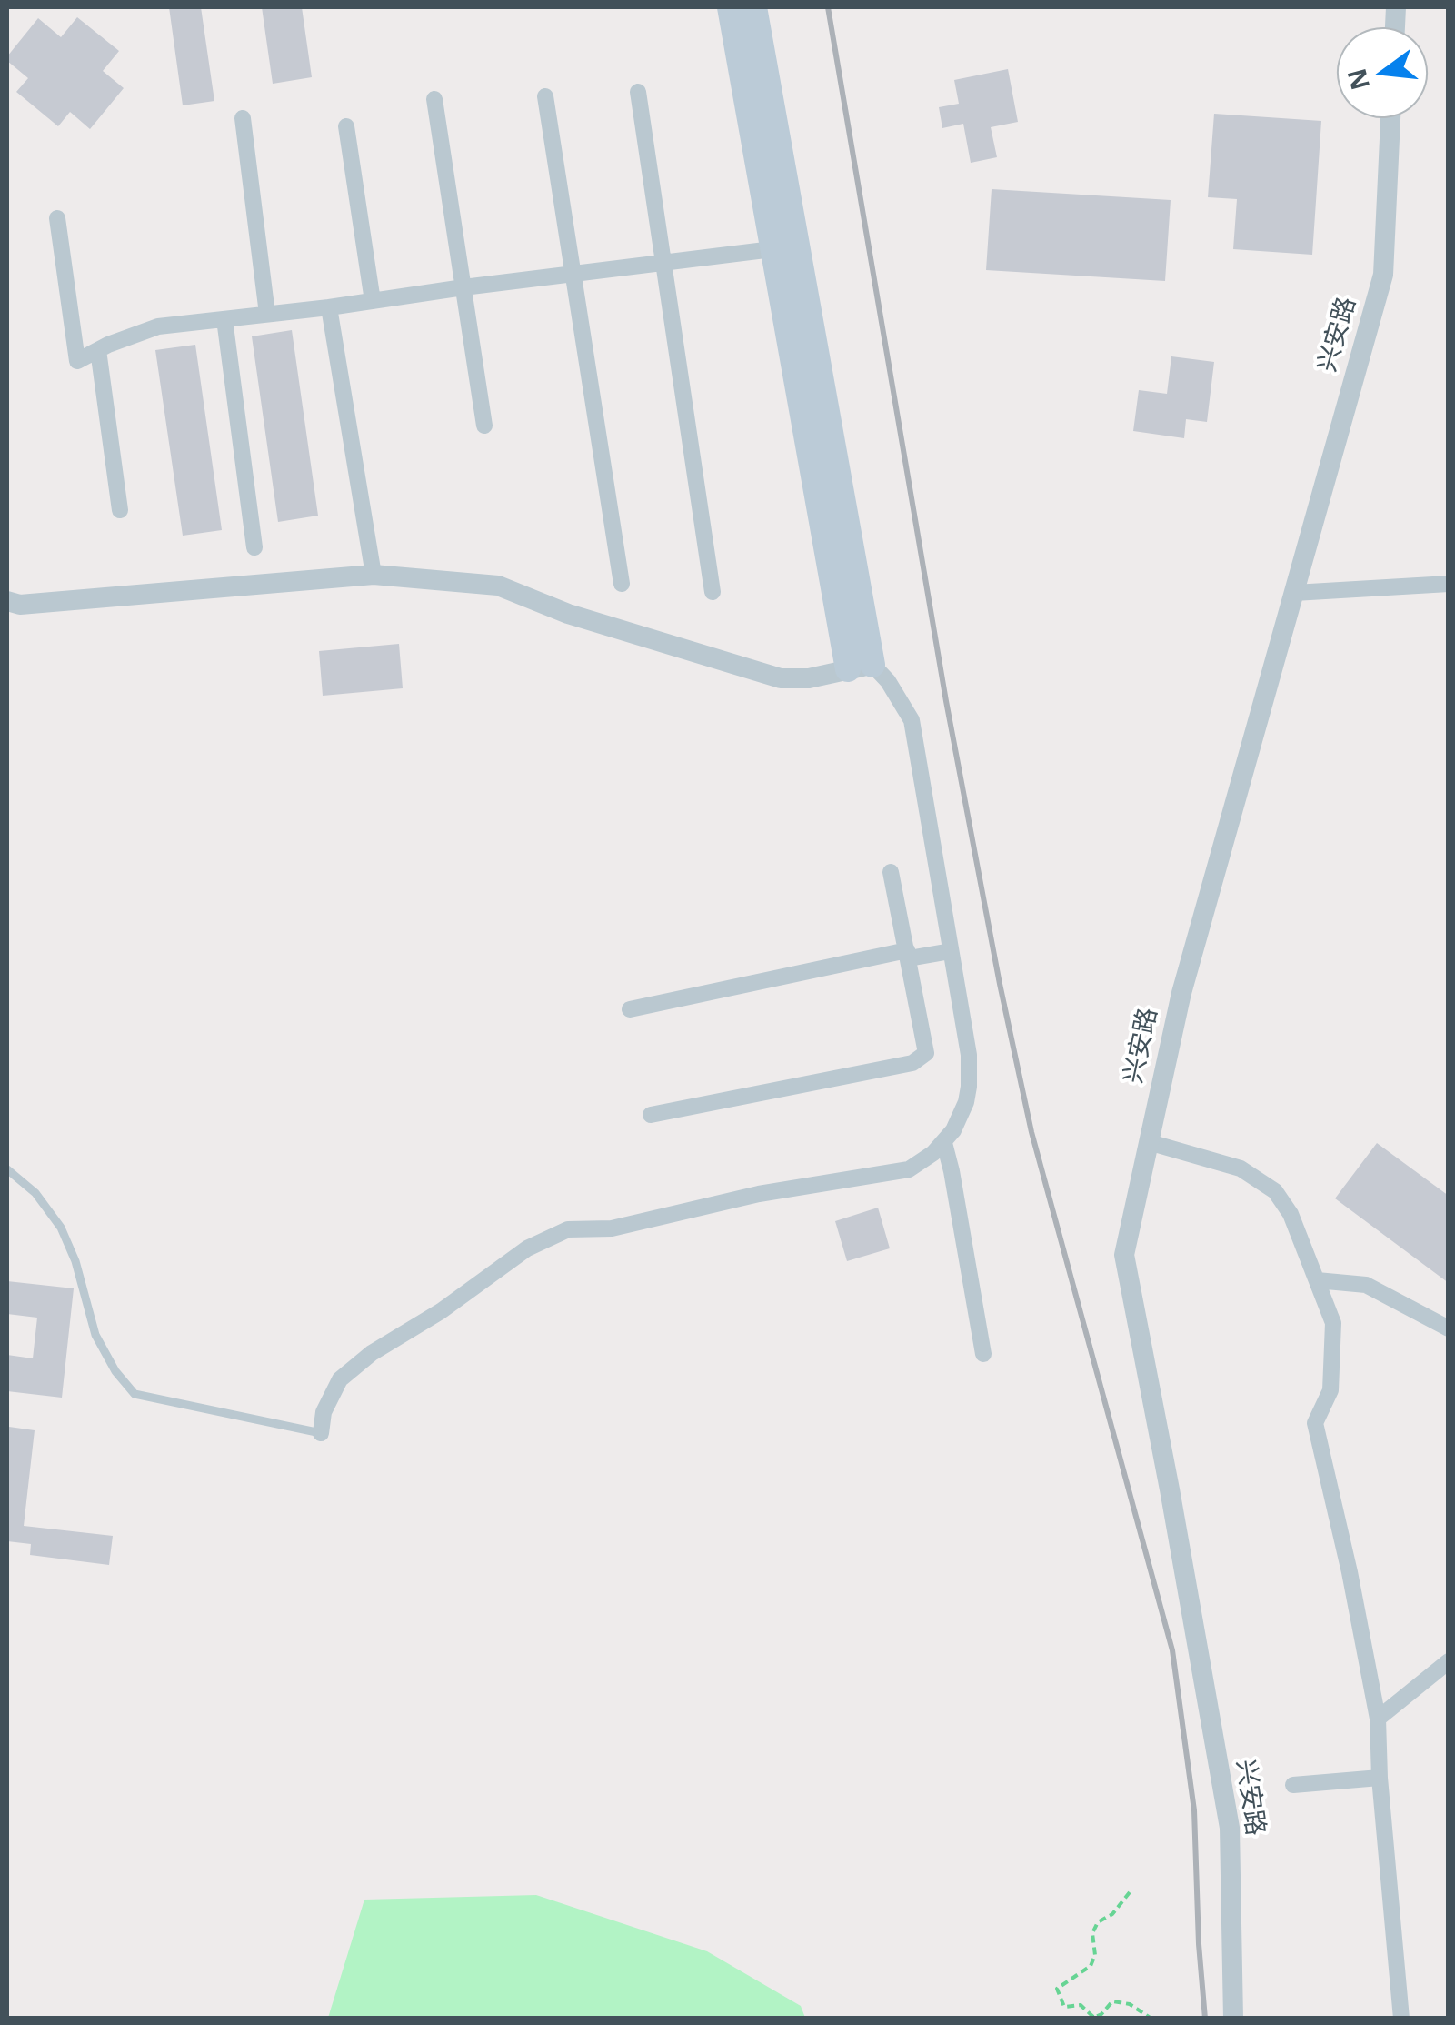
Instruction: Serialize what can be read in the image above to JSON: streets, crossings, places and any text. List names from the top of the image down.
{
  "streets": {
    "street": ["兴安路"]
  },
  "north": "left"
}
